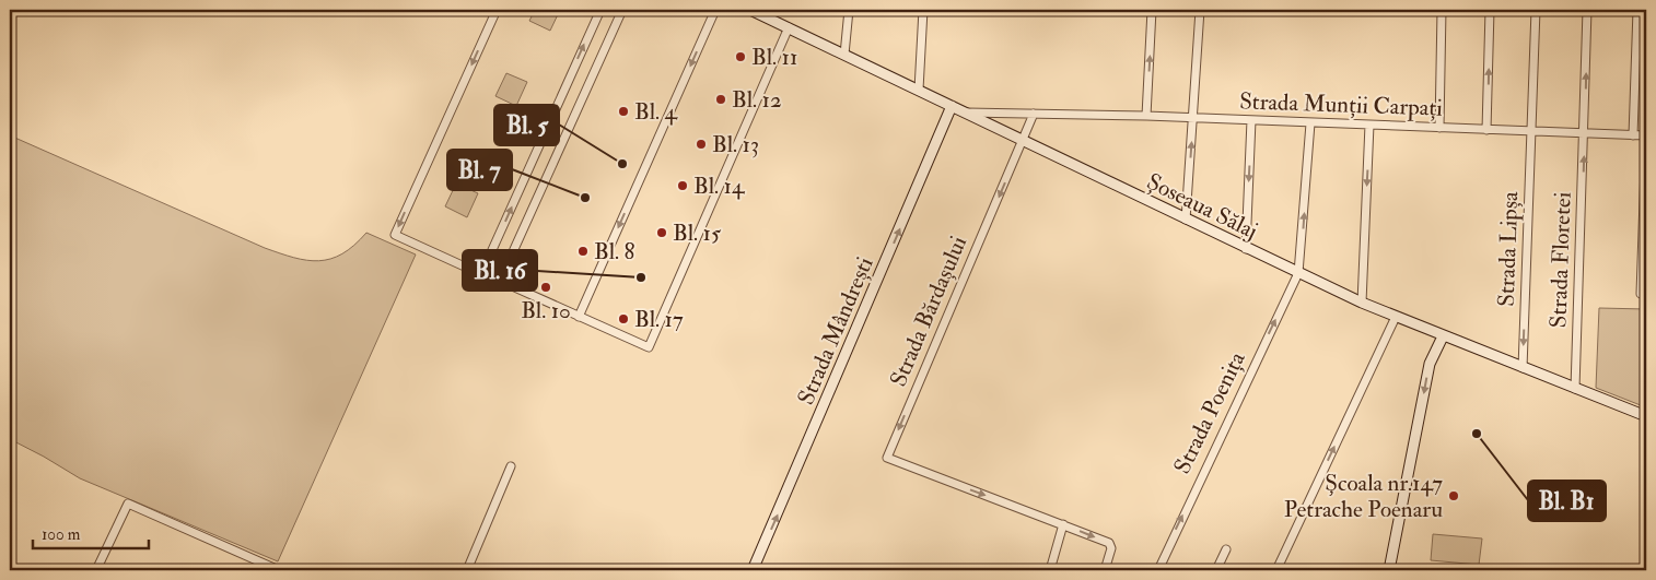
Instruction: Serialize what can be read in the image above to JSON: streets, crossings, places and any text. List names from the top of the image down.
{
  "streets": {
    "street": [
      "Strada Munții Carpați",
      "Șoseaua Sălaj",
      "Strada Lipșa",
      "Strada Floretei",
      "Strada Bărdașului",
      "Strada Mândrești",
      "Strada Poenița"
    ]
  },
  "crossings": [
    ["Strada Munții Carpați", "Șoseaua Sălaj"],
    ["Strada Munții Carpați", "Strada Lipșa"],
    ["Strada Munții Carpați", "Strada Floretei"],
    ["Șoseaua Sălaj", "Strada Lipșa"],
    ["Șoseaua Sălaj", "Strada Floretei"],
    ["Șoseaua Sălaj", "Strada Bărdașului"],
    ["Șoseaua Sălaj", "Strada Mândrești"],
    ["Șoseaua Sălaj", "Strada Poenița"]
  ],
  "one_way": ["Strada Lipșa", "Strada Mândrești", "Strada Poenița"],
  "places": [
    "Bl. 11",
    "Bl. 12",
    "Bl. 4",
    "Bl. 13",
    "Bl. 5",
    "Bl. 14",
    "Bl. 7",
    "Bl. 15",
    "Bl. 8",
    "Bl. 16",
    "Bl. 10",
    "Bl. 17",
    "Bl. B1",
    "Școala nr.147 Petrache Poenaru"
  ],
  "scale_bar": "100 m"
}
